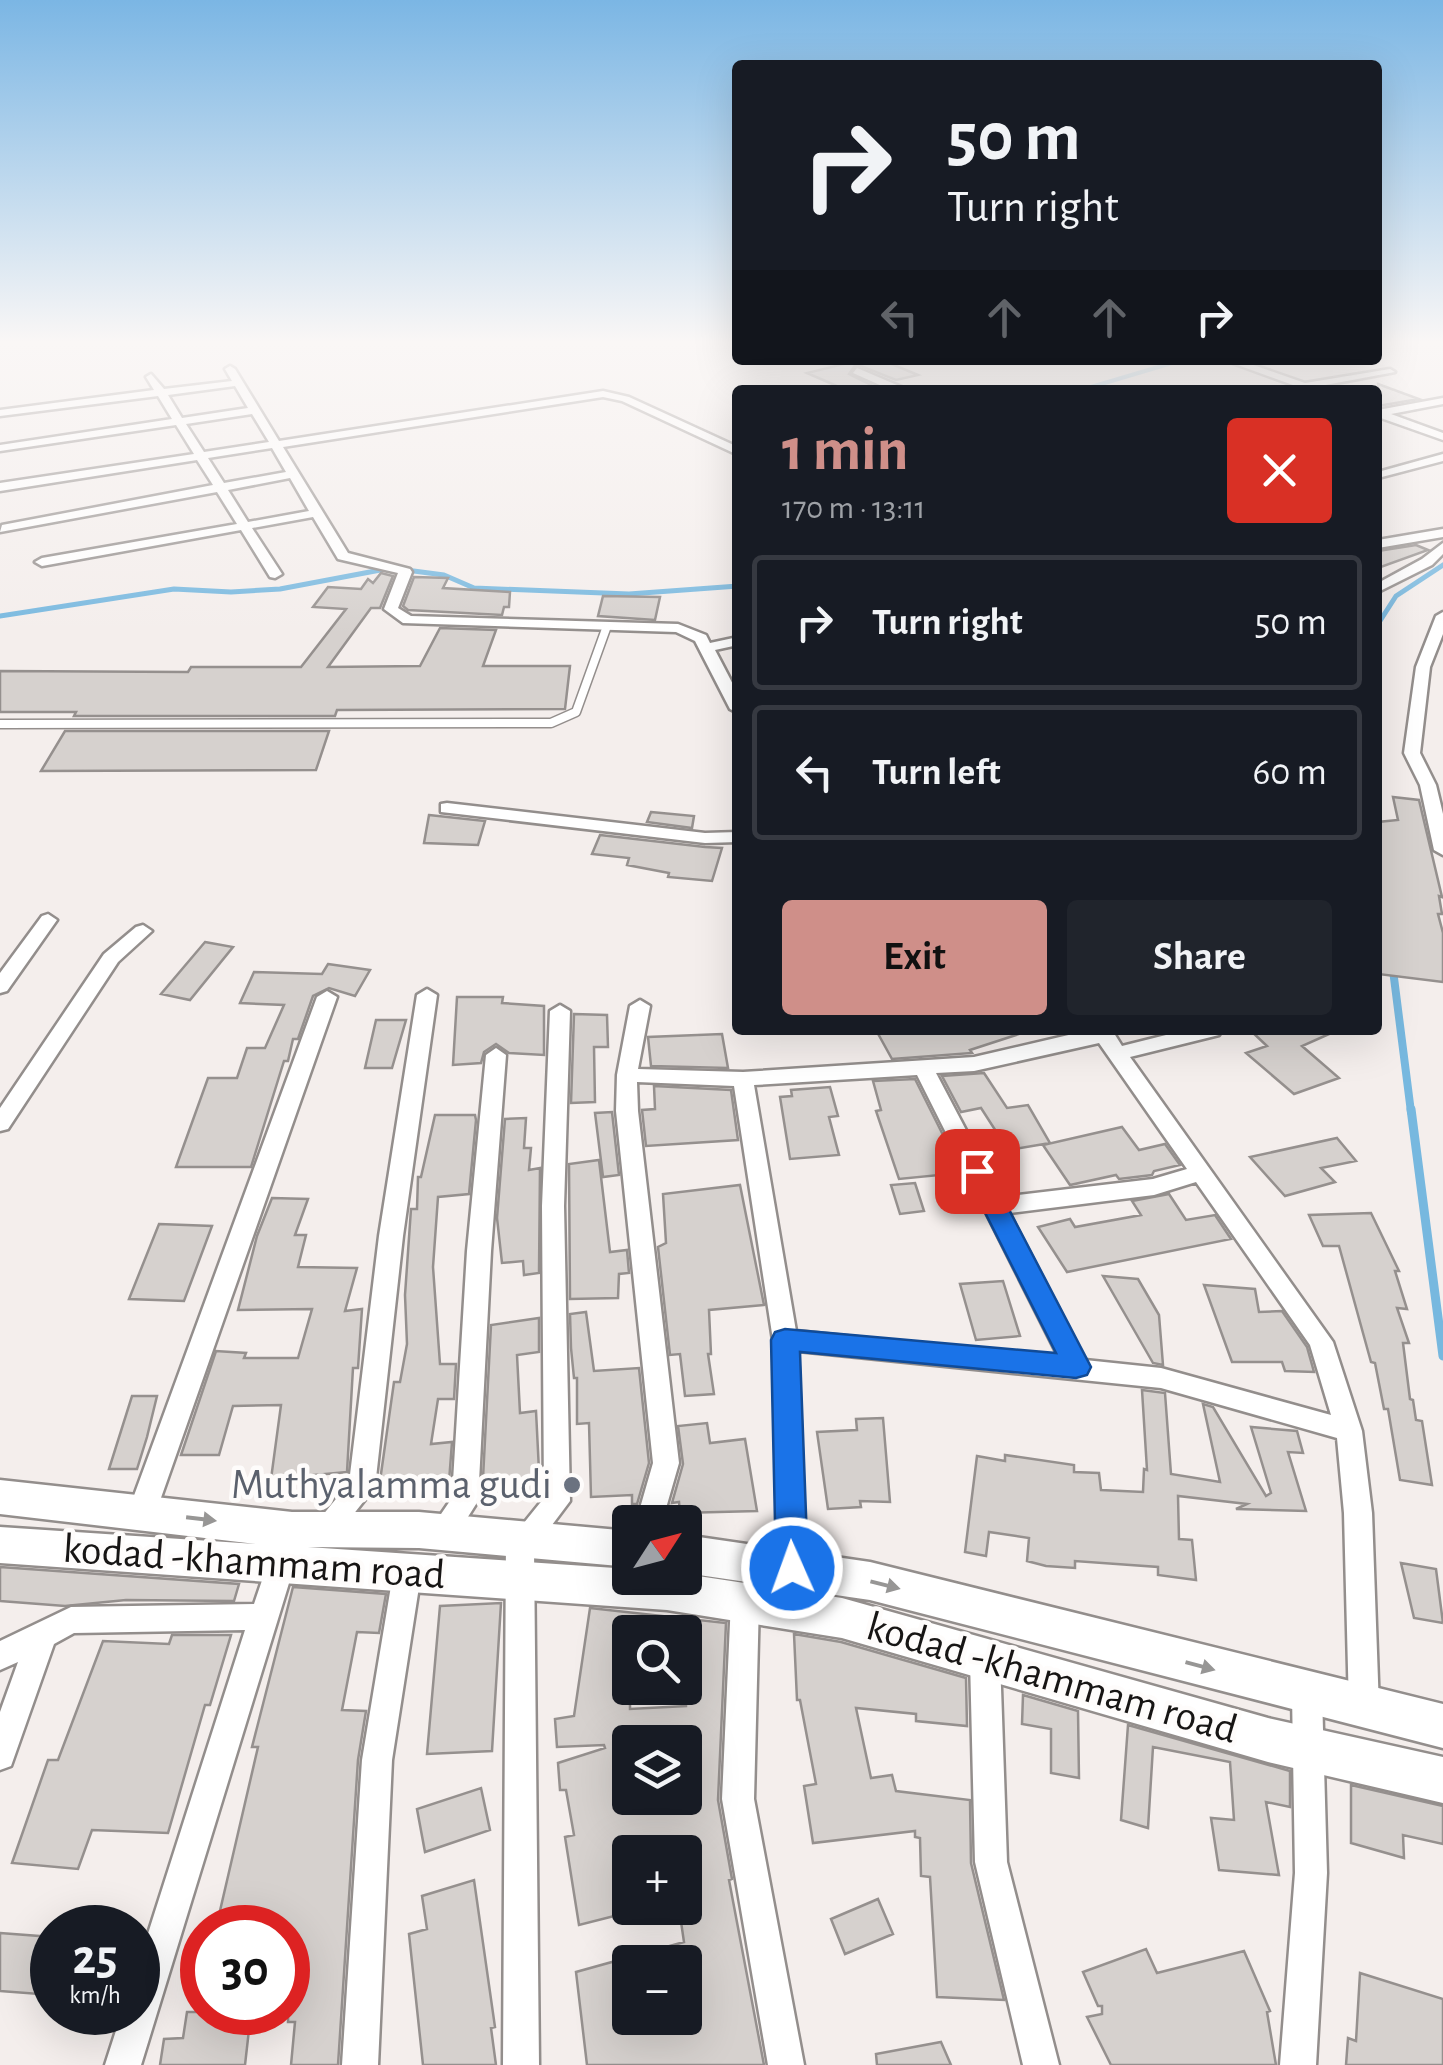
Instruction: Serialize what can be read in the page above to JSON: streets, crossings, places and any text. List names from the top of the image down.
{
  "streets": {
    "main road": ["kodad -khammam road"]
  },
  "places": ["Muthyalamma gudi"],
  "north": "top right",
  "page": {
    "turn": ["50 m", "Turn right"],
    "heading": ["1 min", "170 m · 13:11"],
    "list": [
      {
        "name": "Turn right",
        "value": "50 m"
      },
      {
        "name": "Turn left",
        "value": "60 m"
      }
    ],
    "buttons": ["Exit", "Share"],
    "map_buttons": ["+", "−"],
    "speed": "25 km/h",
    "limit": "30"
  }
}
